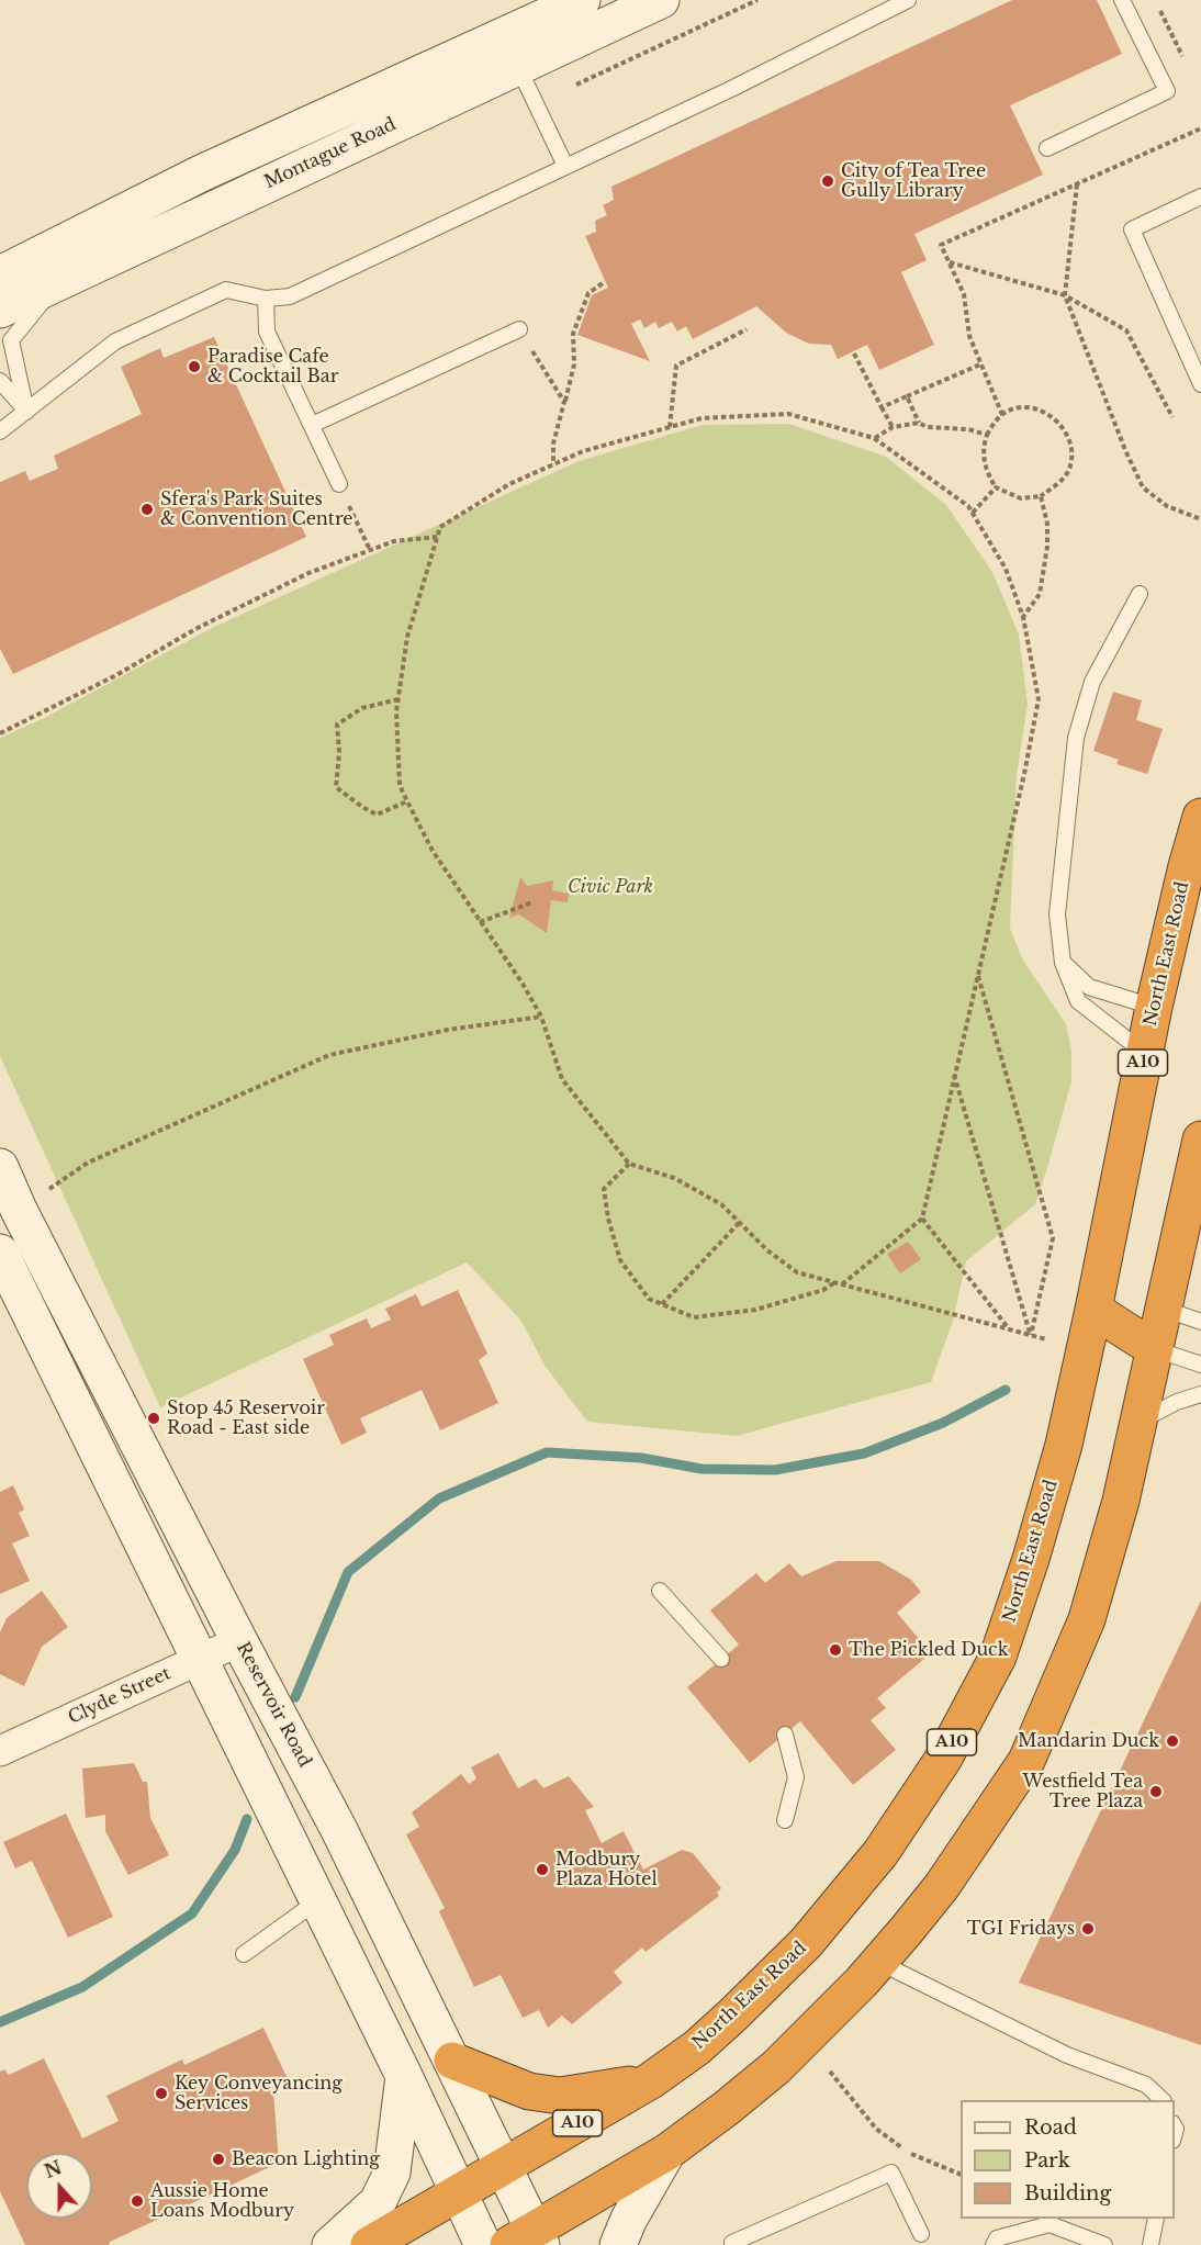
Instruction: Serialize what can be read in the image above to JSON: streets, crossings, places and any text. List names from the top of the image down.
{
  "streets": {
    "highway": ["North East Road", "A10"],
    "main road": ["Montague Road", "Reservoir Road"],
    "street": ["Clyde Street"]
  },
  "crossings": [
    ["North East Road", "Reservoir Road"],
    ["Clyde Street", "Reservoir Road"]
  ],
  "parks": ["Civic Park"],
  "places": [
    "City of Tea Tree Gully Library",
    "Paradise Cafe & Cocktail Bar",
    "Sfera's Park Suites & Convention Centre",
    "Stop 45 Reservoir Road - East side",
    "The Pickled Duck",
    "Mandarin Duck",
    "Westfield Tea Tree Plaza",
    "Modbury Plaza Hotel",
    "TGI Fridays",
    "Key Conveyancing Services",
    "Beacon Lighting",
    "Aussie Home Loans Modbury"
  ],
  "legend": ["Road", "Park", "Building"],
  "north": "top"
}
